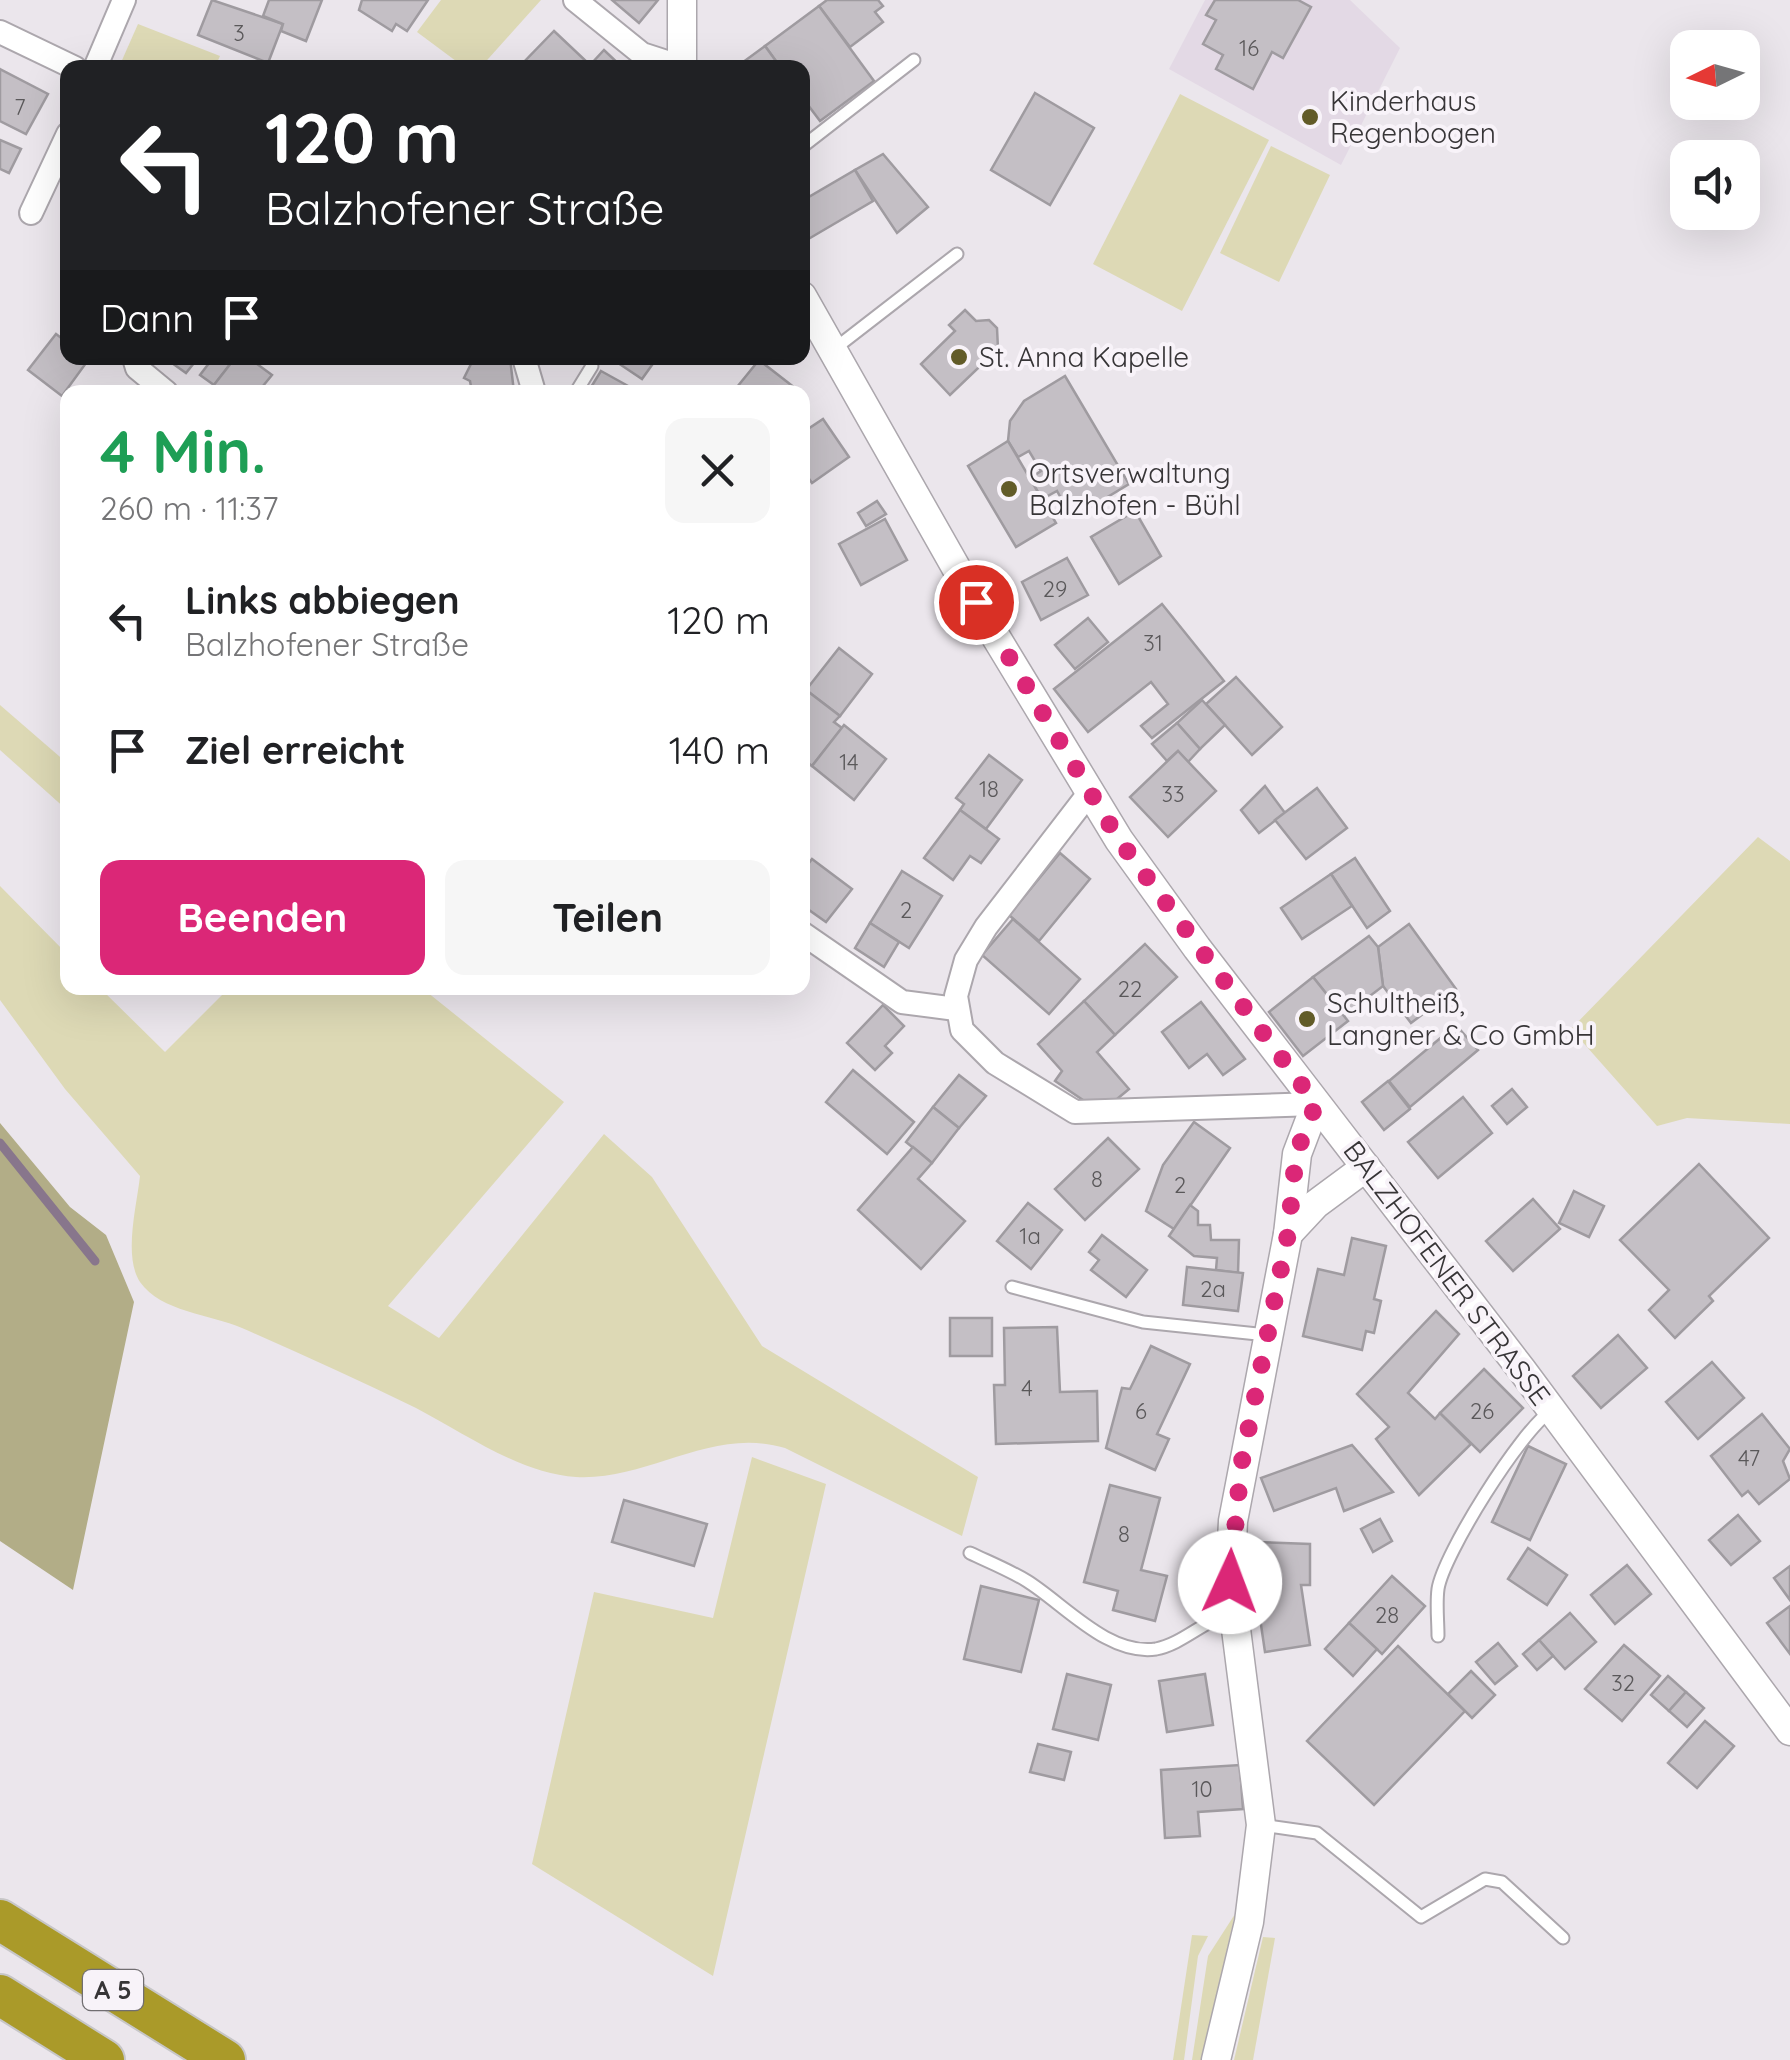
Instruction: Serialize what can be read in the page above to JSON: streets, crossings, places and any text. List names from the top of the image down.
{
  "streets": {
    "highway": ["A 5"],
    "street": ["BALZHOFENER STRASSE"]
  },
  "places": [
    "Kinderhaus Regenbogen",
    "St. Anna Kapelle",
    "Ortsverwaltung Balzhofen - Bühl",
    "Schultheiß, Langner & Co GmbH"
  ],
  "house_numbers": [
    "3",
    "16",
    "7",
    "29",
    "31",
    "14",
    "18",
    "33",
    "2",
    "22",
    "8",
    "2",
    "1a",
    "2a",
    "4",
    "6",
    "26",
    "47",
    "8",
    "28",
    "32",
    "10"
  ],
  "north": "left",
  "page": {
    "turn": ["120 m", "Balzhofener Straße"],
    "then": "Dann",
    "heading": ["4 Min.", "260 m · 11:37"],
    "list": [
      {
        "name": "Links abbiegen",
        "note": "Balzhofener Straße",
        "value": "120 m"
      },
      {
        "name": "Ziel erreicht",
        "value": "140 m"
      }
    ],
    "buttons": ["Beenden", "Teilen"]
  }
}
